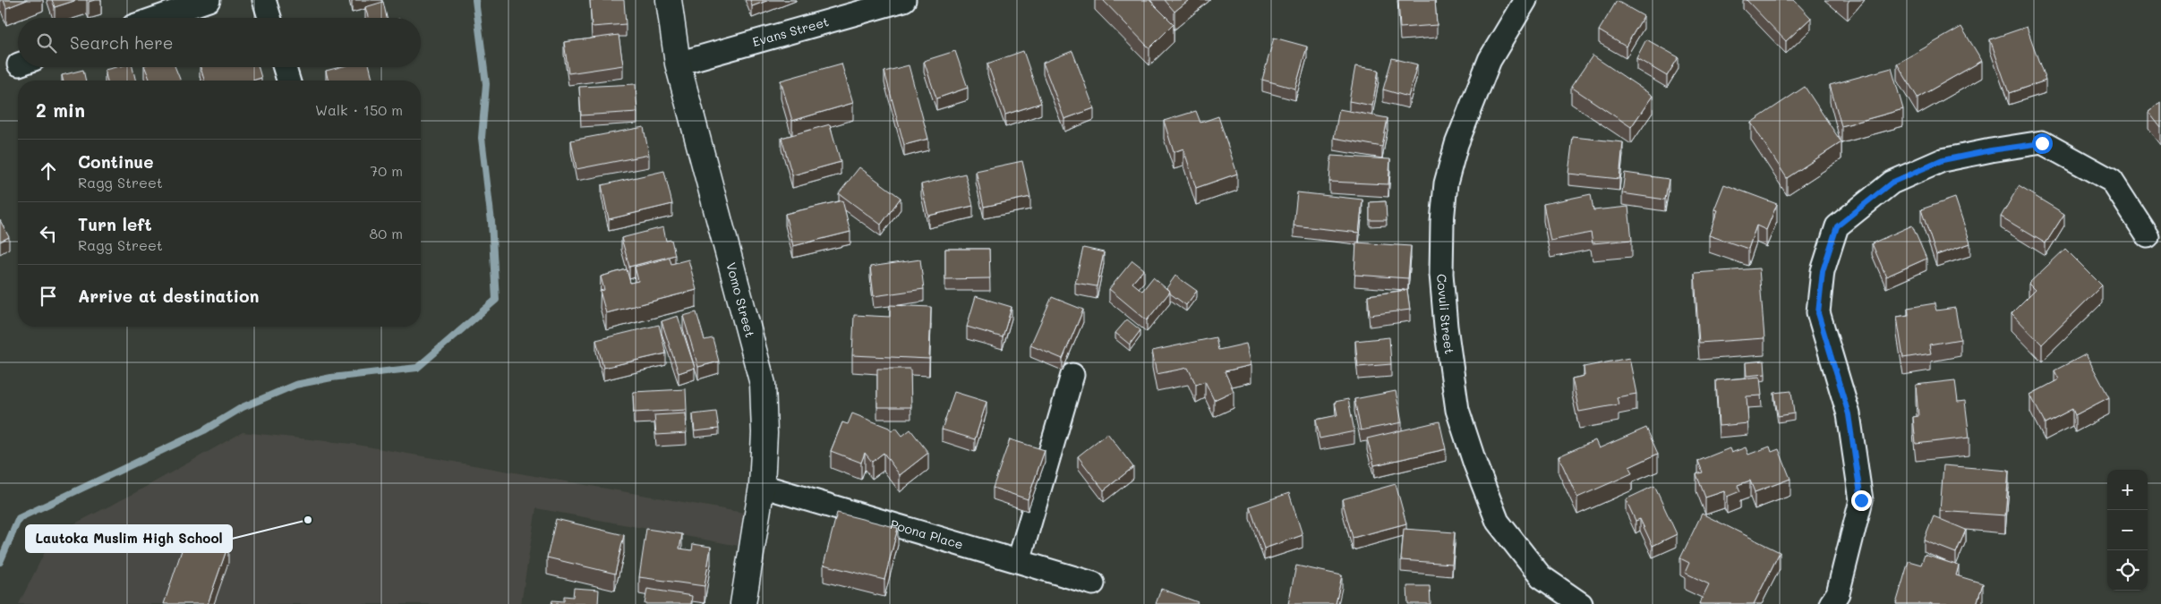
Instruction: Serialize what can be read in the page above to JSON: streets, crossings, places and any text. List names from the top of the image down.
{
  "streets": {
    "main road": ["Vomo Street"],
    "street": ["Evans Street", "Covuli Street", "Poona Place"]
  },
  "crossings": [
    ["Evans Street", "Vomo Street"],
    ["Vomo Street", "Poona Place"]
  ],
  "places": ["Lautoka Muslim High School"],
  "page": {
    "search": "Search here",
    "heading": ["2 min", "Walk · 150 m"],
    "list": [
      ["Continue", "Ragg Street", "70 m"],
      ["Turn left", "Ragg Street", "80 m"],
      "Arrive at destination"
    ],
    "map_buttons": ["+", "−"]
  }
}
